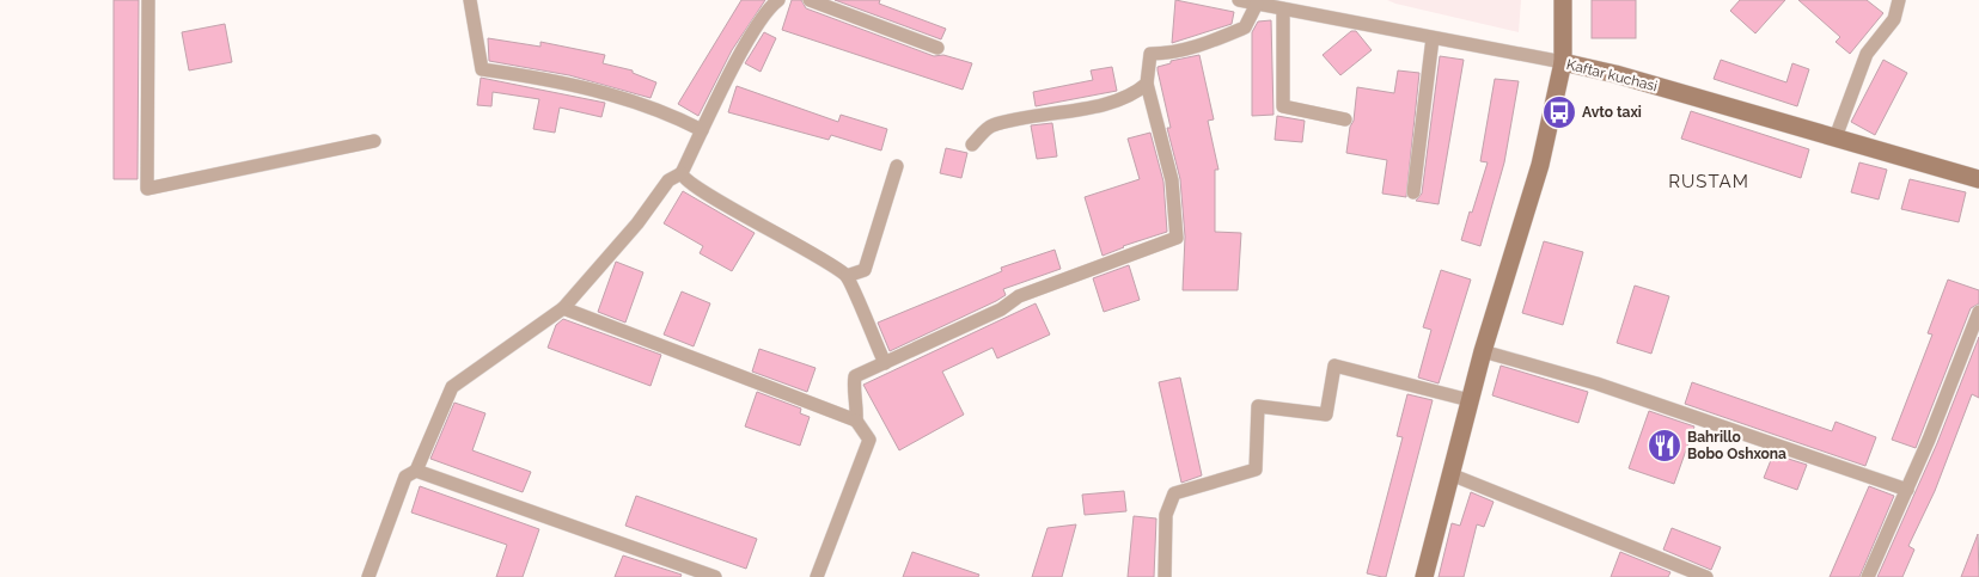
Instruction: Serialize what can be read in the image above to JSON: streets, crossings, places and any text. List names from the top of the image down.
{
  "streets": {
    "main road": ["Kaftar kuchasi"]
  },
  "districts": ["RUSTAM"],
  "places": {
    "bus stop": ["Avto taxi"],
    "restaurant": ["Bahrillo Bobo Oshxona"]
  }
}
